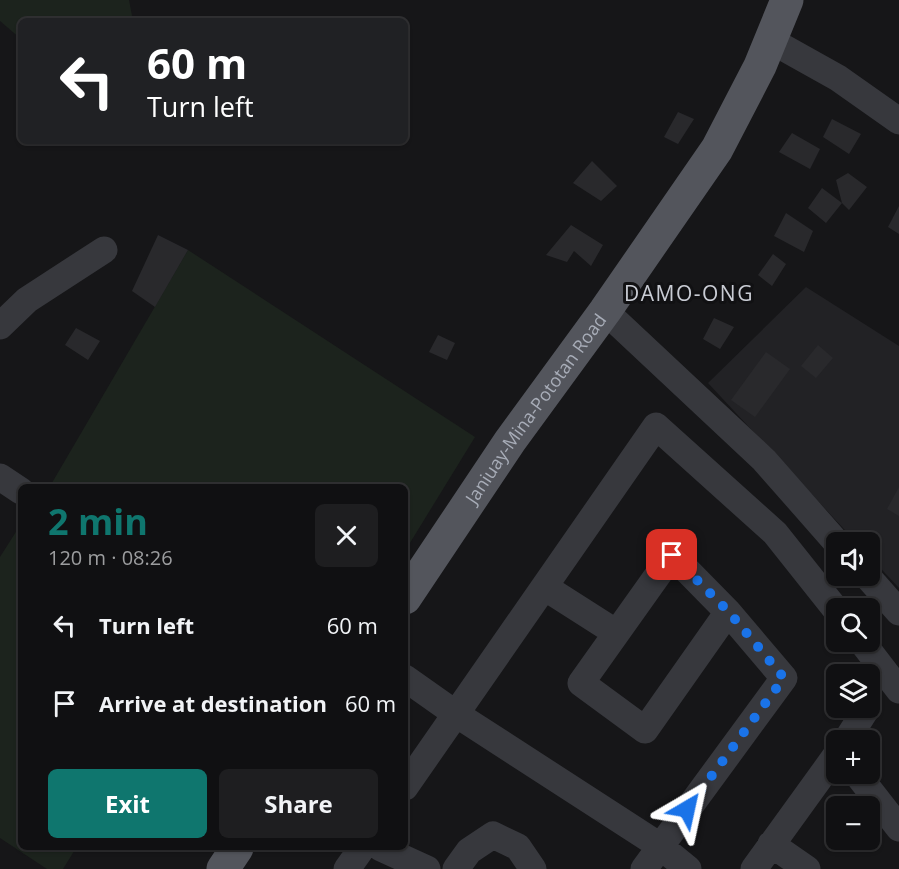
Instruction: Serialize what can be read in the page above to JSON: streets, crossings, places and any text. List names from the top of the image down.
{
  "streets": {
    "main road": ["Janiuay-Mina-Pototan Road"]
  },
  "districts": ["DAMO-ONG"],
  "page": {
    "turn": ["60 m", "Turn left"],
    "heading": ["2 min", "120 m · 08:26"],
    "map_buttons": ["+", "−"],
    "list": [
      {
        "name": "Turn left",
        "value": "60 m"
      },
      {
        "name": "Arrive at destination",
        "value": "60 m"
      }
    ],
    "buttons": ["Exit", "Share"]
  }
}
